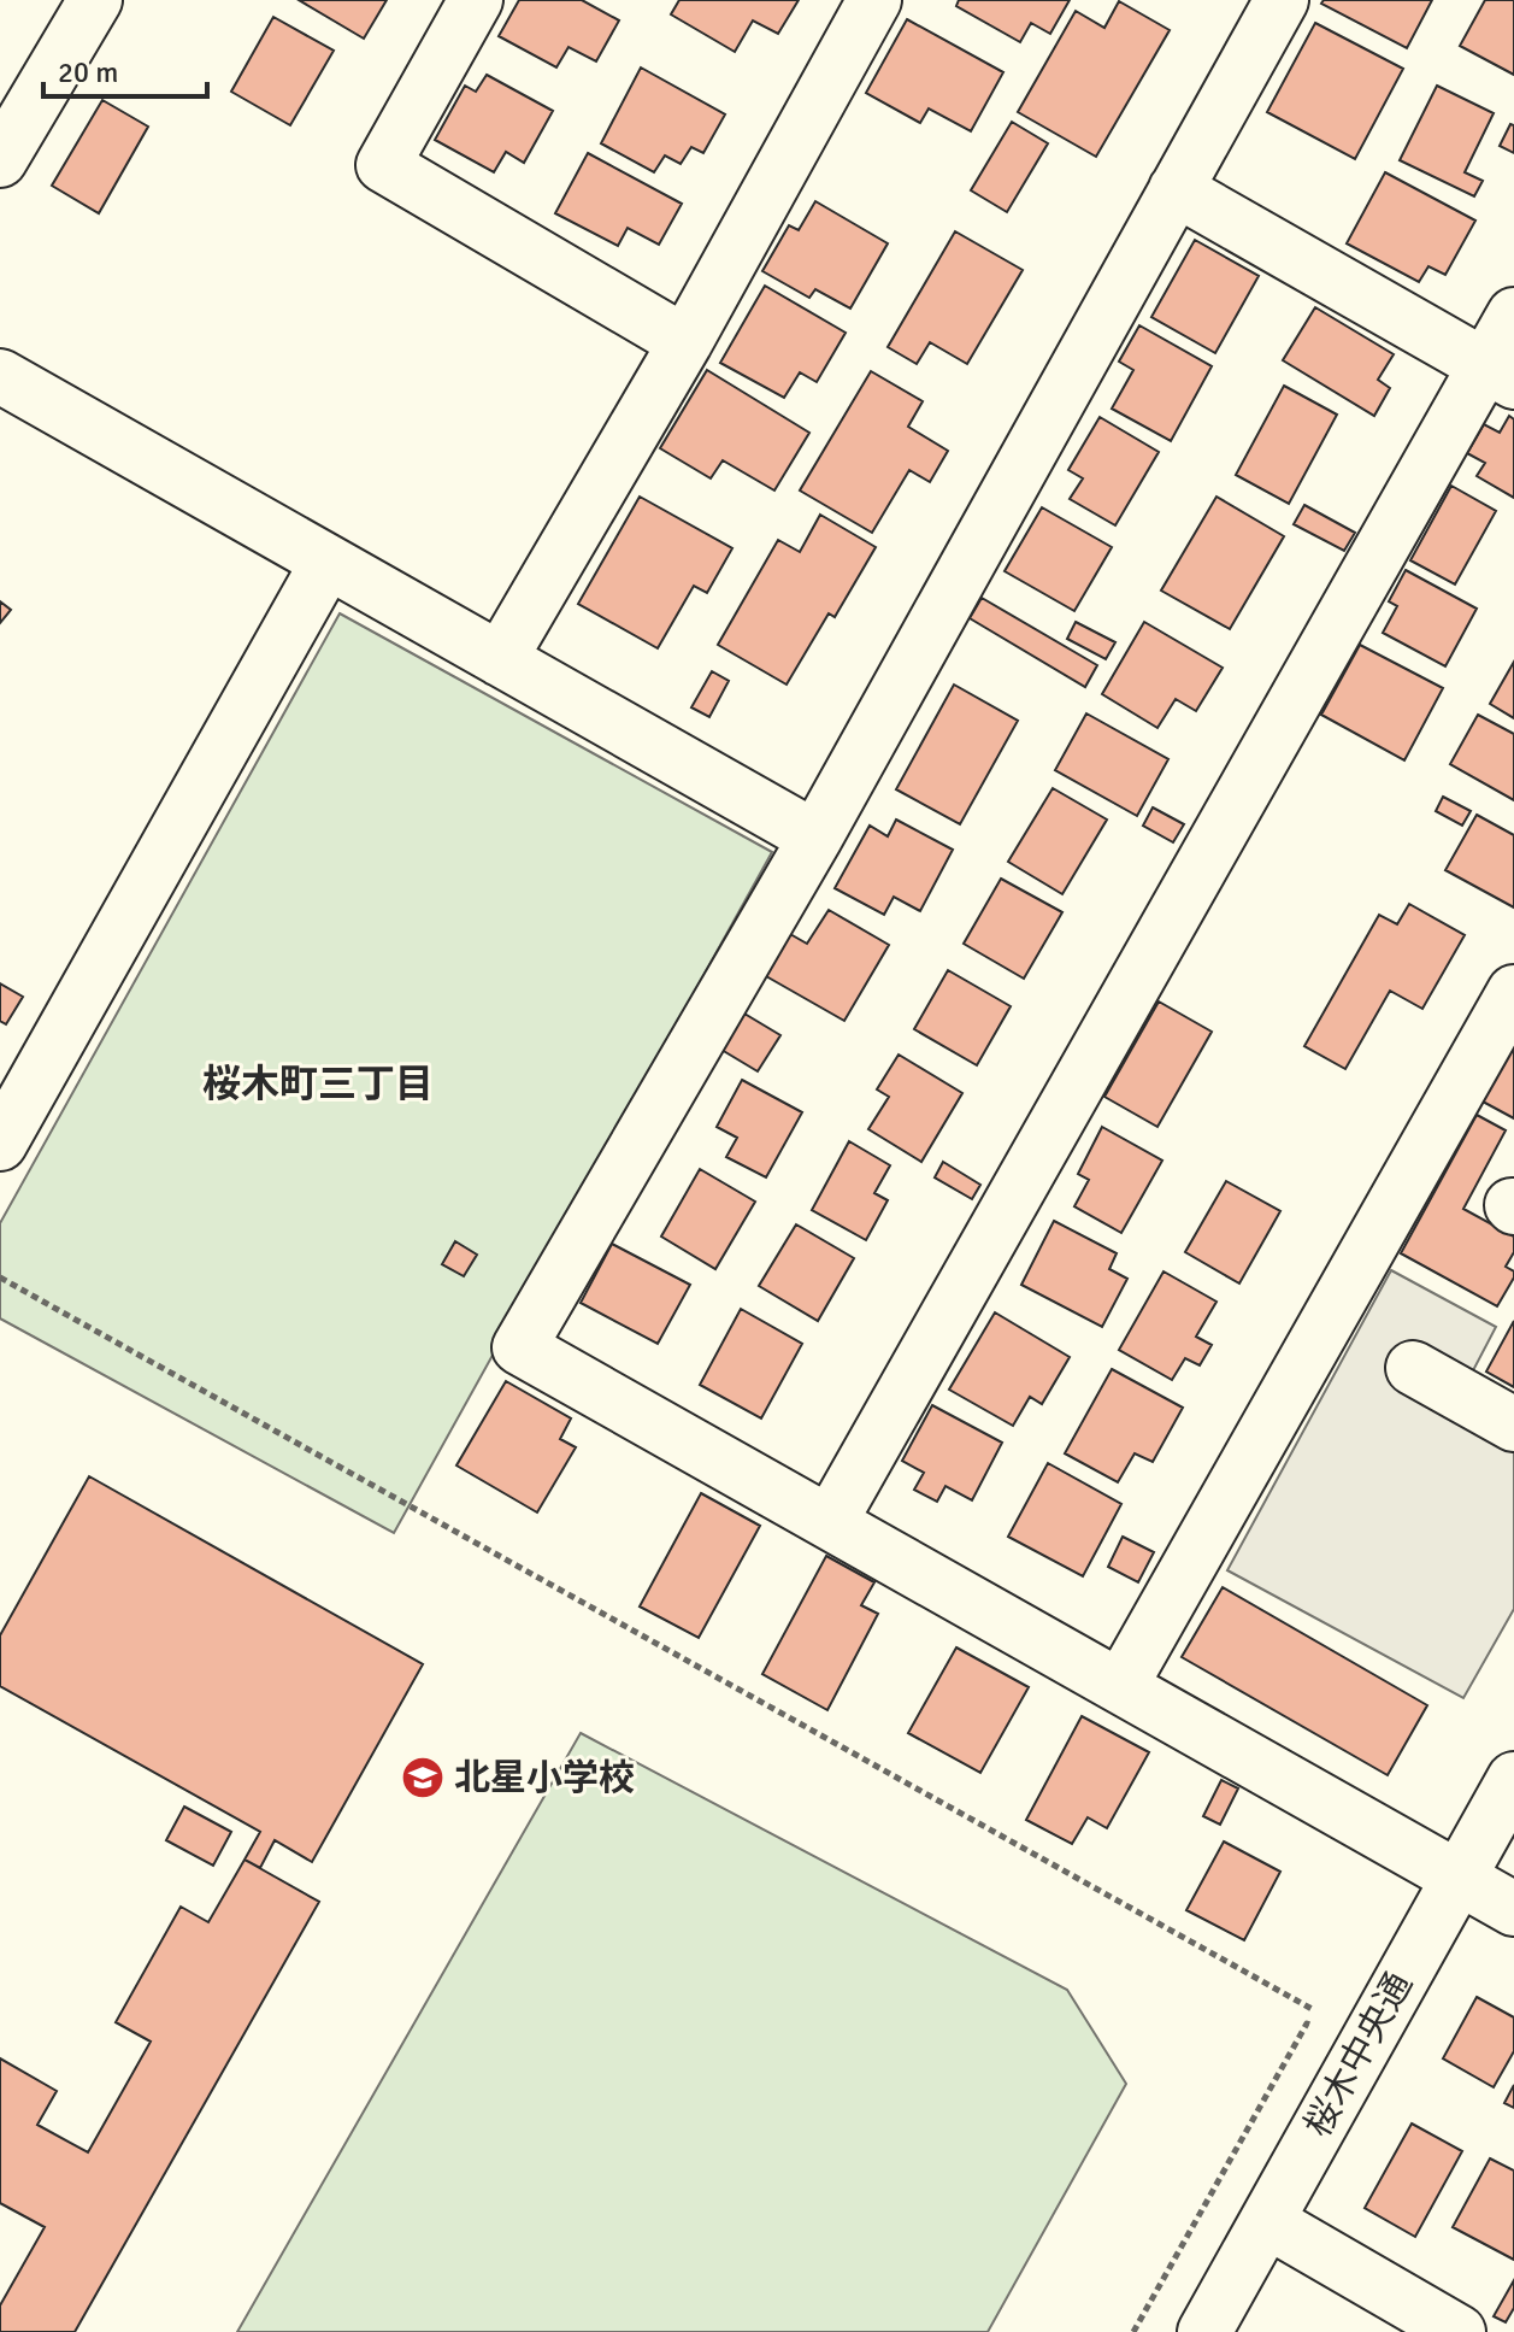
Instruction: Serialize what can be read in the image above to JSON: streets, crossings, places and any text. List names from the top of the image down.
{
  "streets": {
    "street": ["桜木中央通"]
  },
  "districts": ["桜木町三丁目"],
  "places": {
    "school or university": ["北星小学校"]
  },
  "scale_bar": "20 m"
}
